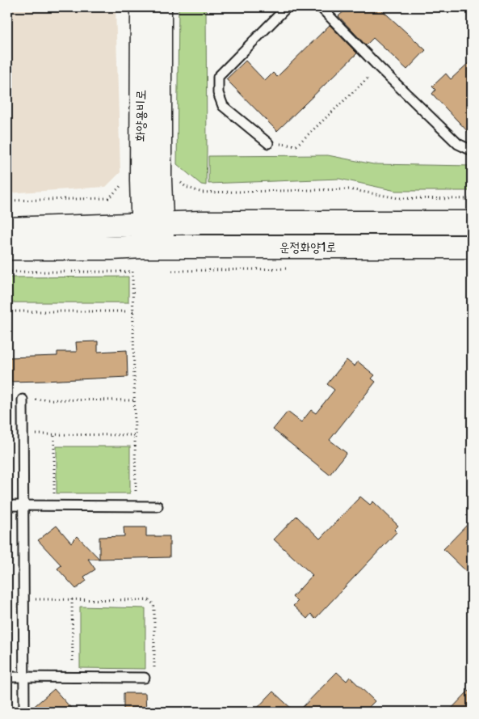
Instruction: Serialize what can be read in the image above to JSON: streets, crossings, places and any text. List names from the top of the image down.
{
  "streets": {
    "street": ["화양용비로", "운정화양1로"]
  }
}
